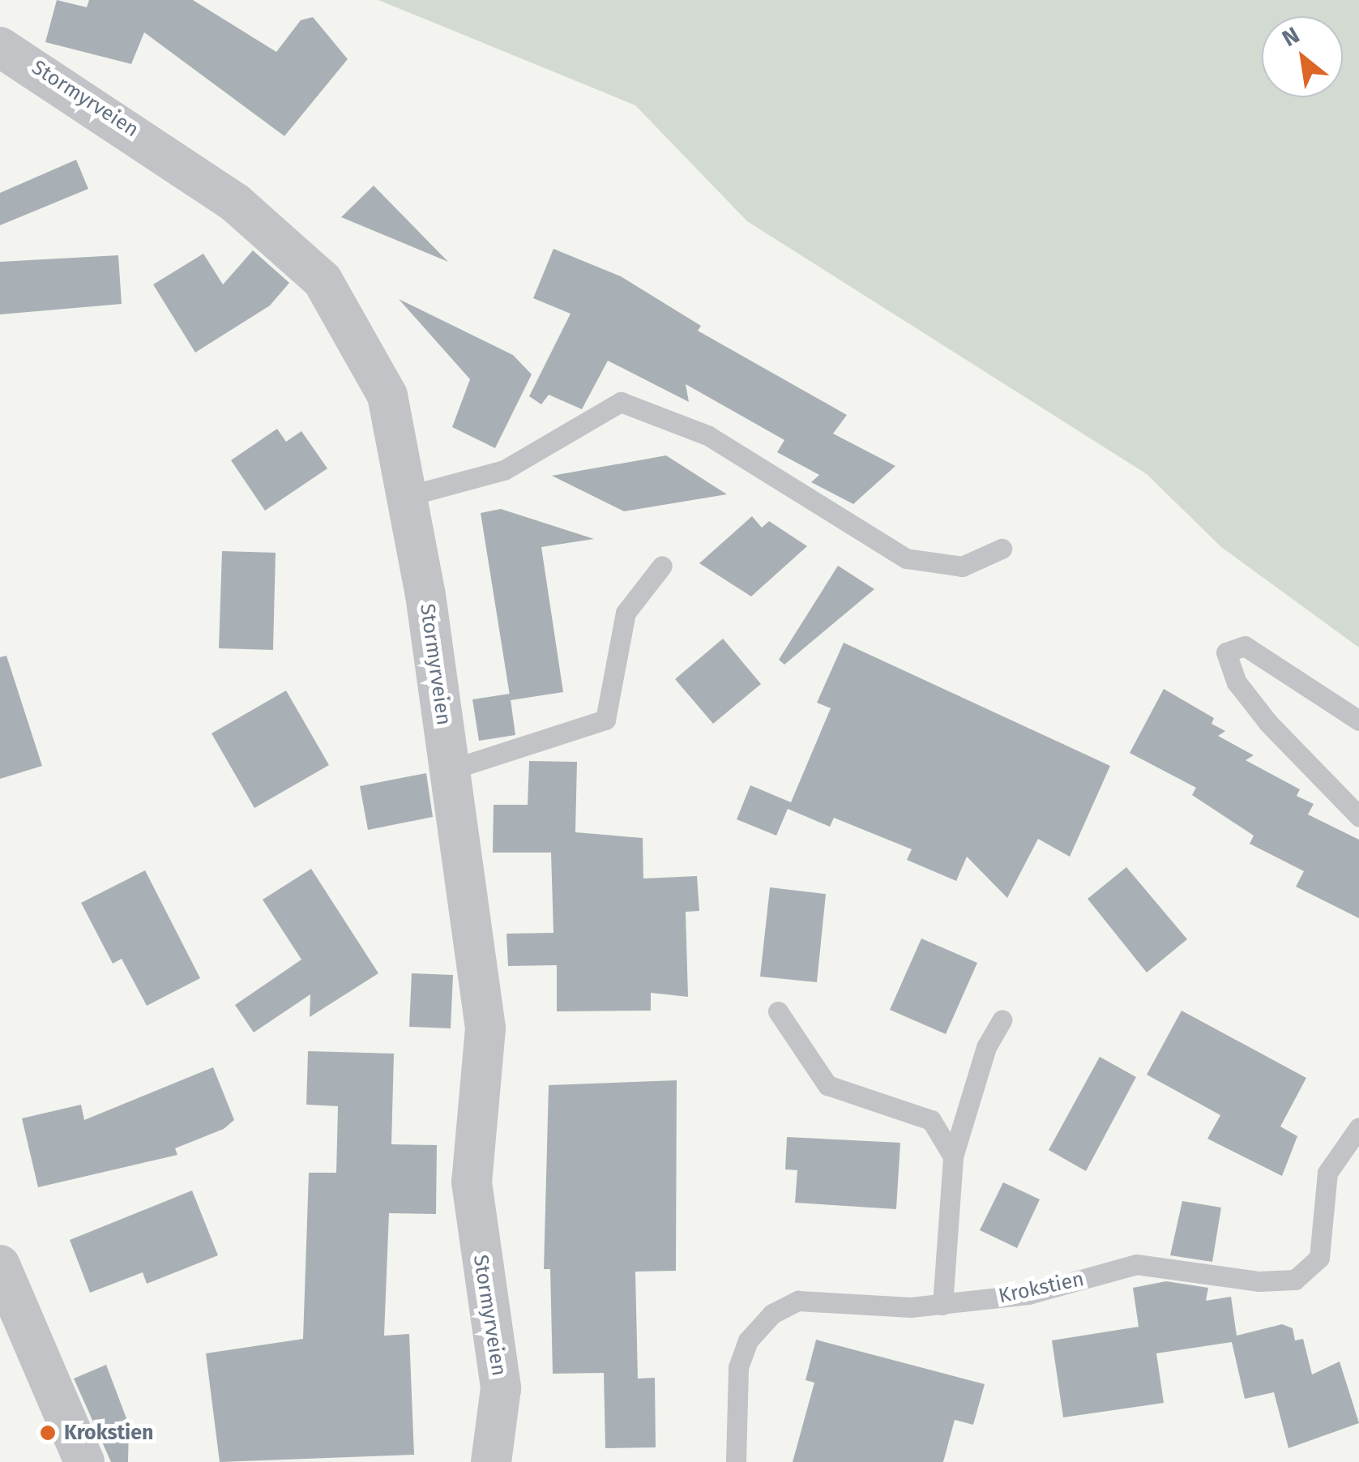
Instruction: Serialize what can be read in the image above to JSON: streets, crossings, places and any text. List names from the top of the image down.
{
  "streets": {
    "street": ["Stormyrveien"],
    "lane": ["Krokstien"]
  },
  "places": ["Krokstien"],
  "north": "top left"
}
